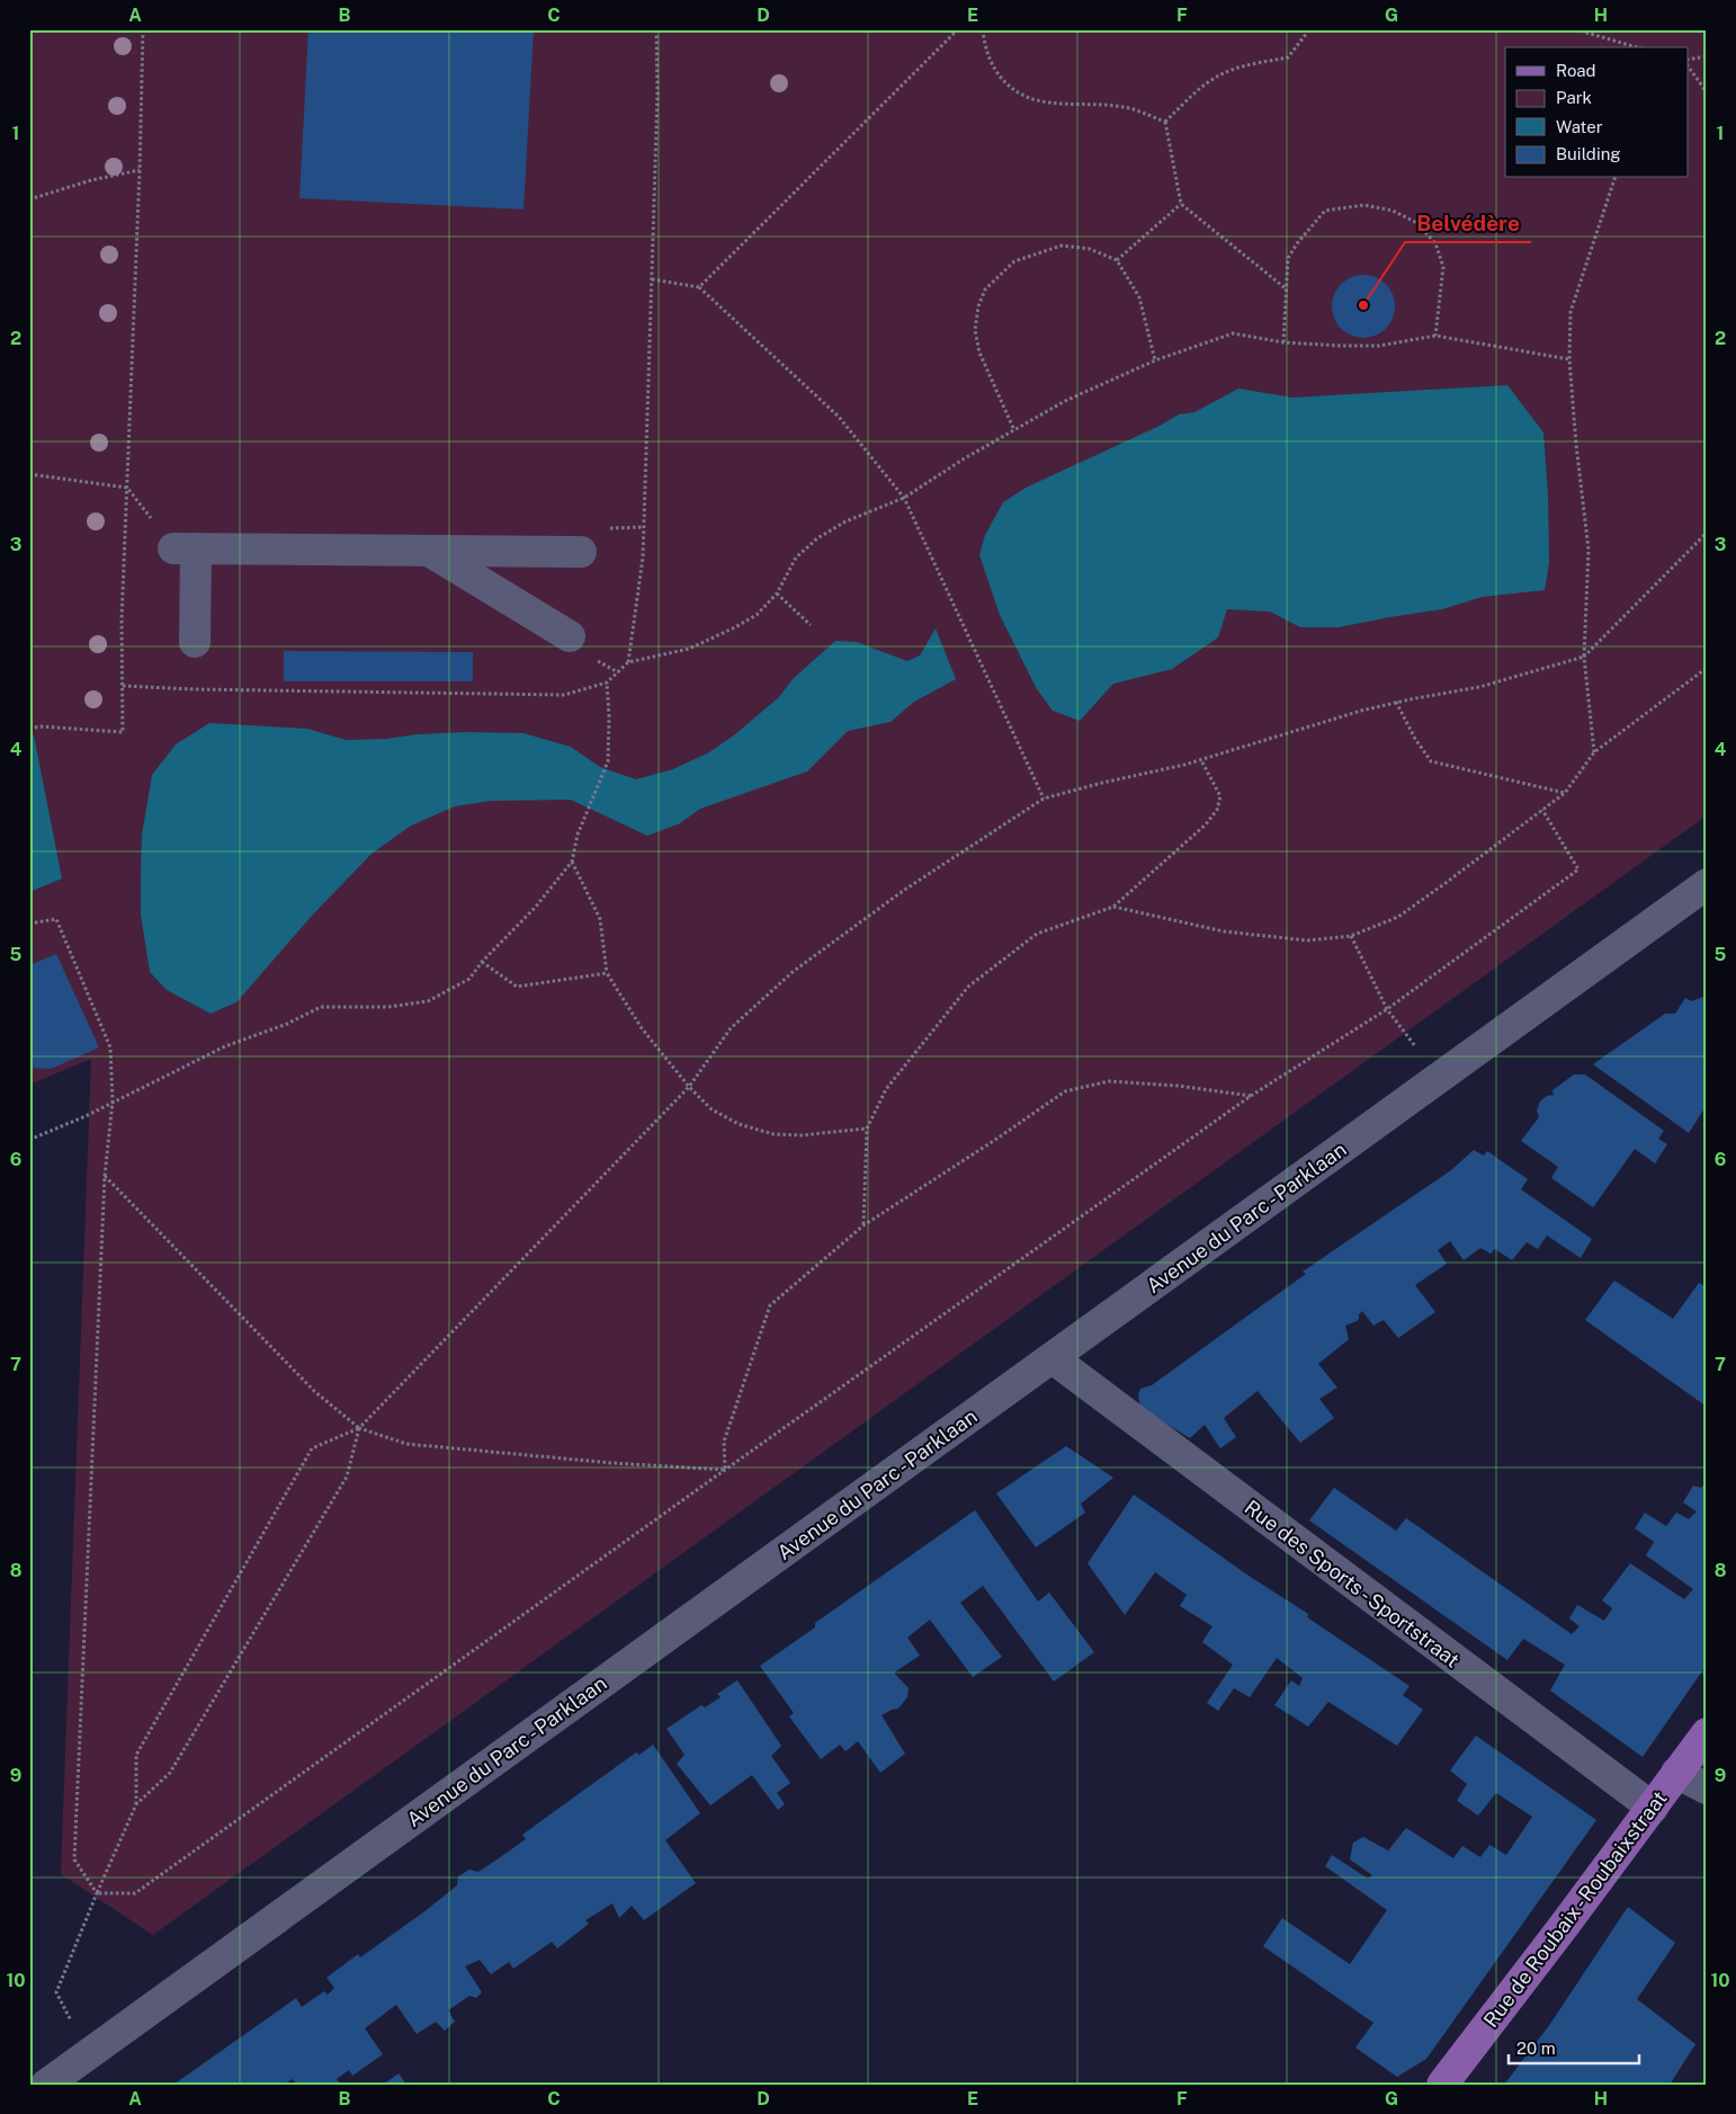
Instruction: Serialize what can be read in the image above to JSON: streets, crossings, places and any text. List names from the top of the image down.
{
  "streets": {
    "main road": ["Rue de Roubaix - Roubaixstraat"],
    "street": ["Avenue du Parc - Parklaan", "Rue des Sports - Sportstraat"]
  },
  "crossings": [
    ["Avenue du Parc - Parklaan", "Rue des Sports - Sportstraat"],
    ["Rue des Sports - Sportstraat", "Rue de Roubaix - Roubaixstraat"]
  ],
  "places": ["Belvédère"],
  "legend": [
    "Road",
    "Park",
    "Water",
    "Building"
  ],
  "scale_bar": "20 m",
  "grid": {
    "columns": [
      "A",
      "B",
      "C",
      "D",
      "E",
      "F",
      "G",
      "H"
    ],
    "rows": [
      "1",
      "2",
      "3",
      "4",
      "5",
      "6",
      "7",
      "8",
      "9",
      "10"
    ]
  }
}
